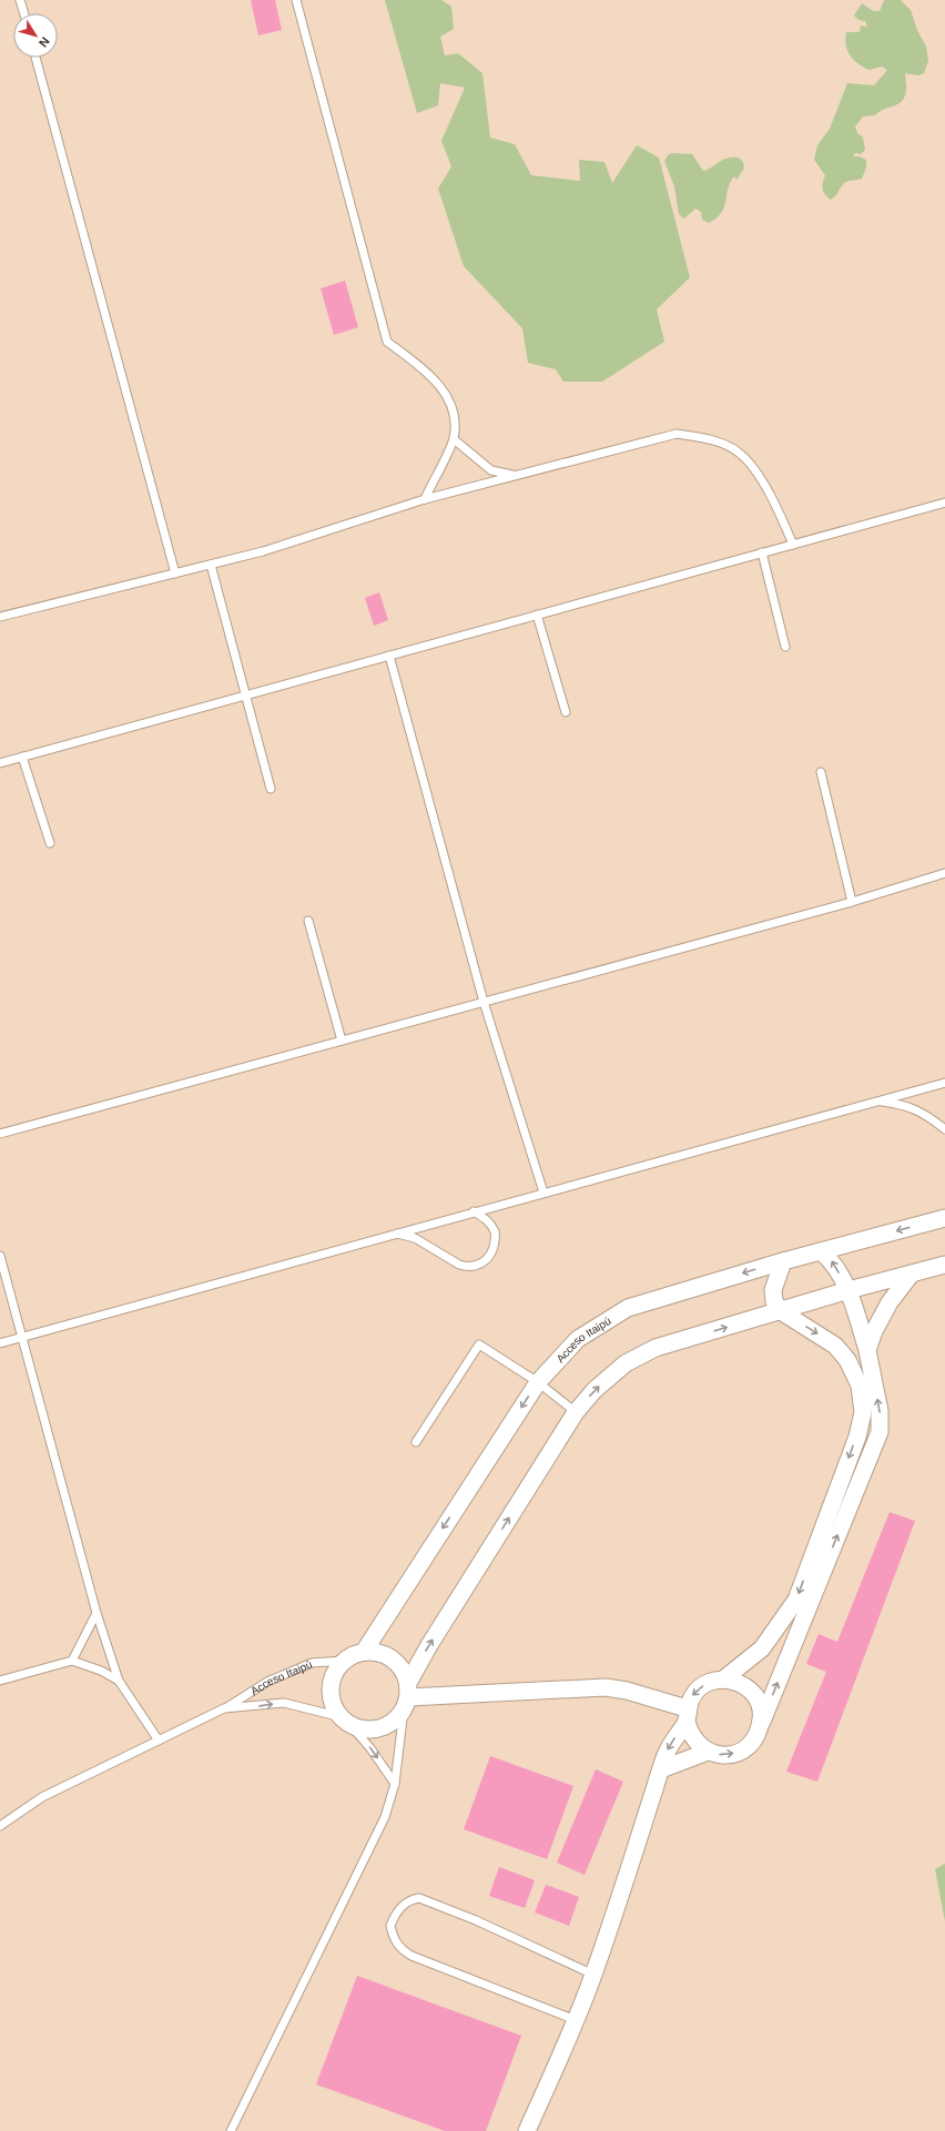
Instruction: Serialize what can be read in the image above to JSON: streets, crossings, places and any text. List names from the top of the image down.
{
  "streets": {
    "street": ["Acceso Itaipú"]
  },
  "north": "bottom right"
}
